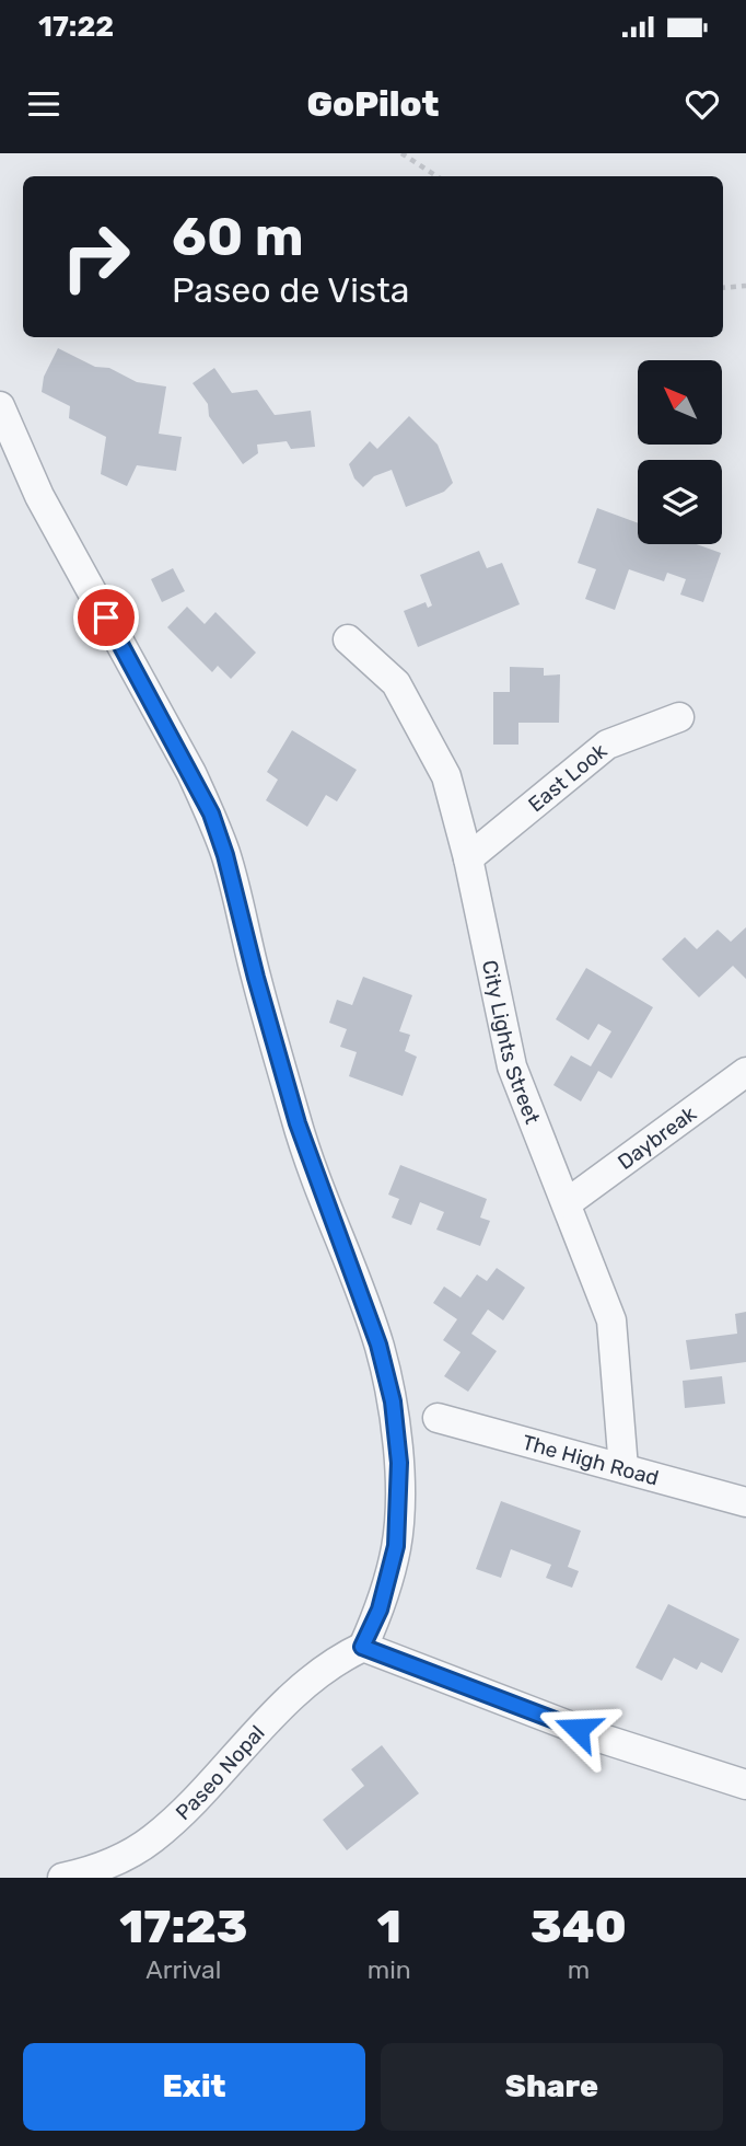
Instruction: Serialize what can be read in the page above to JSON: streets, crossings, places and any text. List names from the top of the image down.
{
  "streets": {
    "street": [
      "East Look",
      "City Lights Street",
      "Daybreak",
      "The High Road",
      "Paseo Nopal"
    ]
  },
  "crossings": [
    ["East Look", "City Lights Street"],
    ["City Lights Street", "Daybreak"],
    ["City Lights Street", "The High Road"]
  ],
  "north": "top left",
  "page": {
    "status": "17:22",
    "header": "GoPilot",
    "turn": ["60 m", "Paseo de Vista"],
    "eta": [
      "17:23",
      "Arrival",
      "1",
      "min",
      "340",
      "m"
    ],
    "buttons": ["Exit", "Share"]
  }
}
